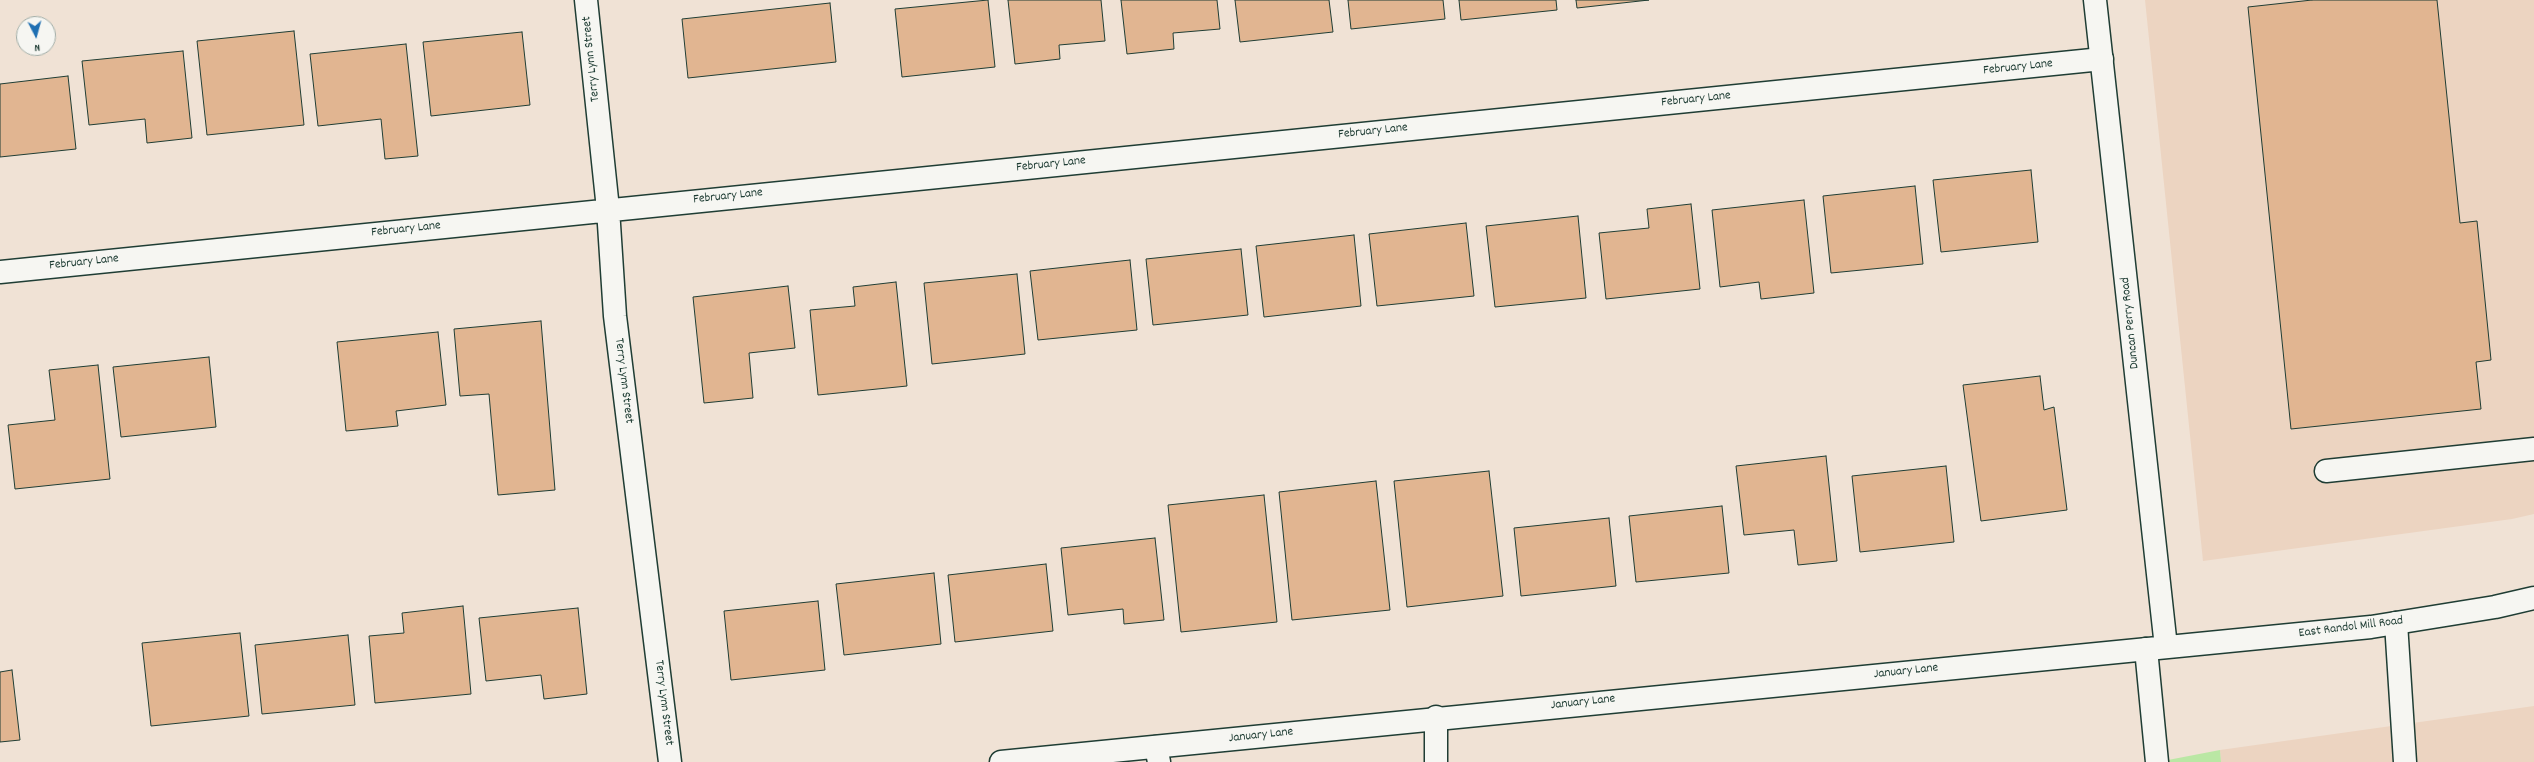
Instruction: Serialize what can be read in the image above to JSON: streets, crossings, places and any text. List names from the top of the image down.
{
  "streets": {
    "street": [
      "Terry Lynn Street",
      "February Lane",
      "Duncan Perry Road",
      "East Randol Mill Road",
      "January Lane"
    ]
  },
  "crossings": [
    ["Terry Lynn Street", "February Lane"],
    ["February Lane", "Duncan Perry Road"],
    ["Duncan Perry Road", "East Randol Mill Road"],
    ["Duncan Perry Road", "January Lane"],
    ["East Randol Mill Road", "January Lane"]
  ],
  "north": "bottom"
}
